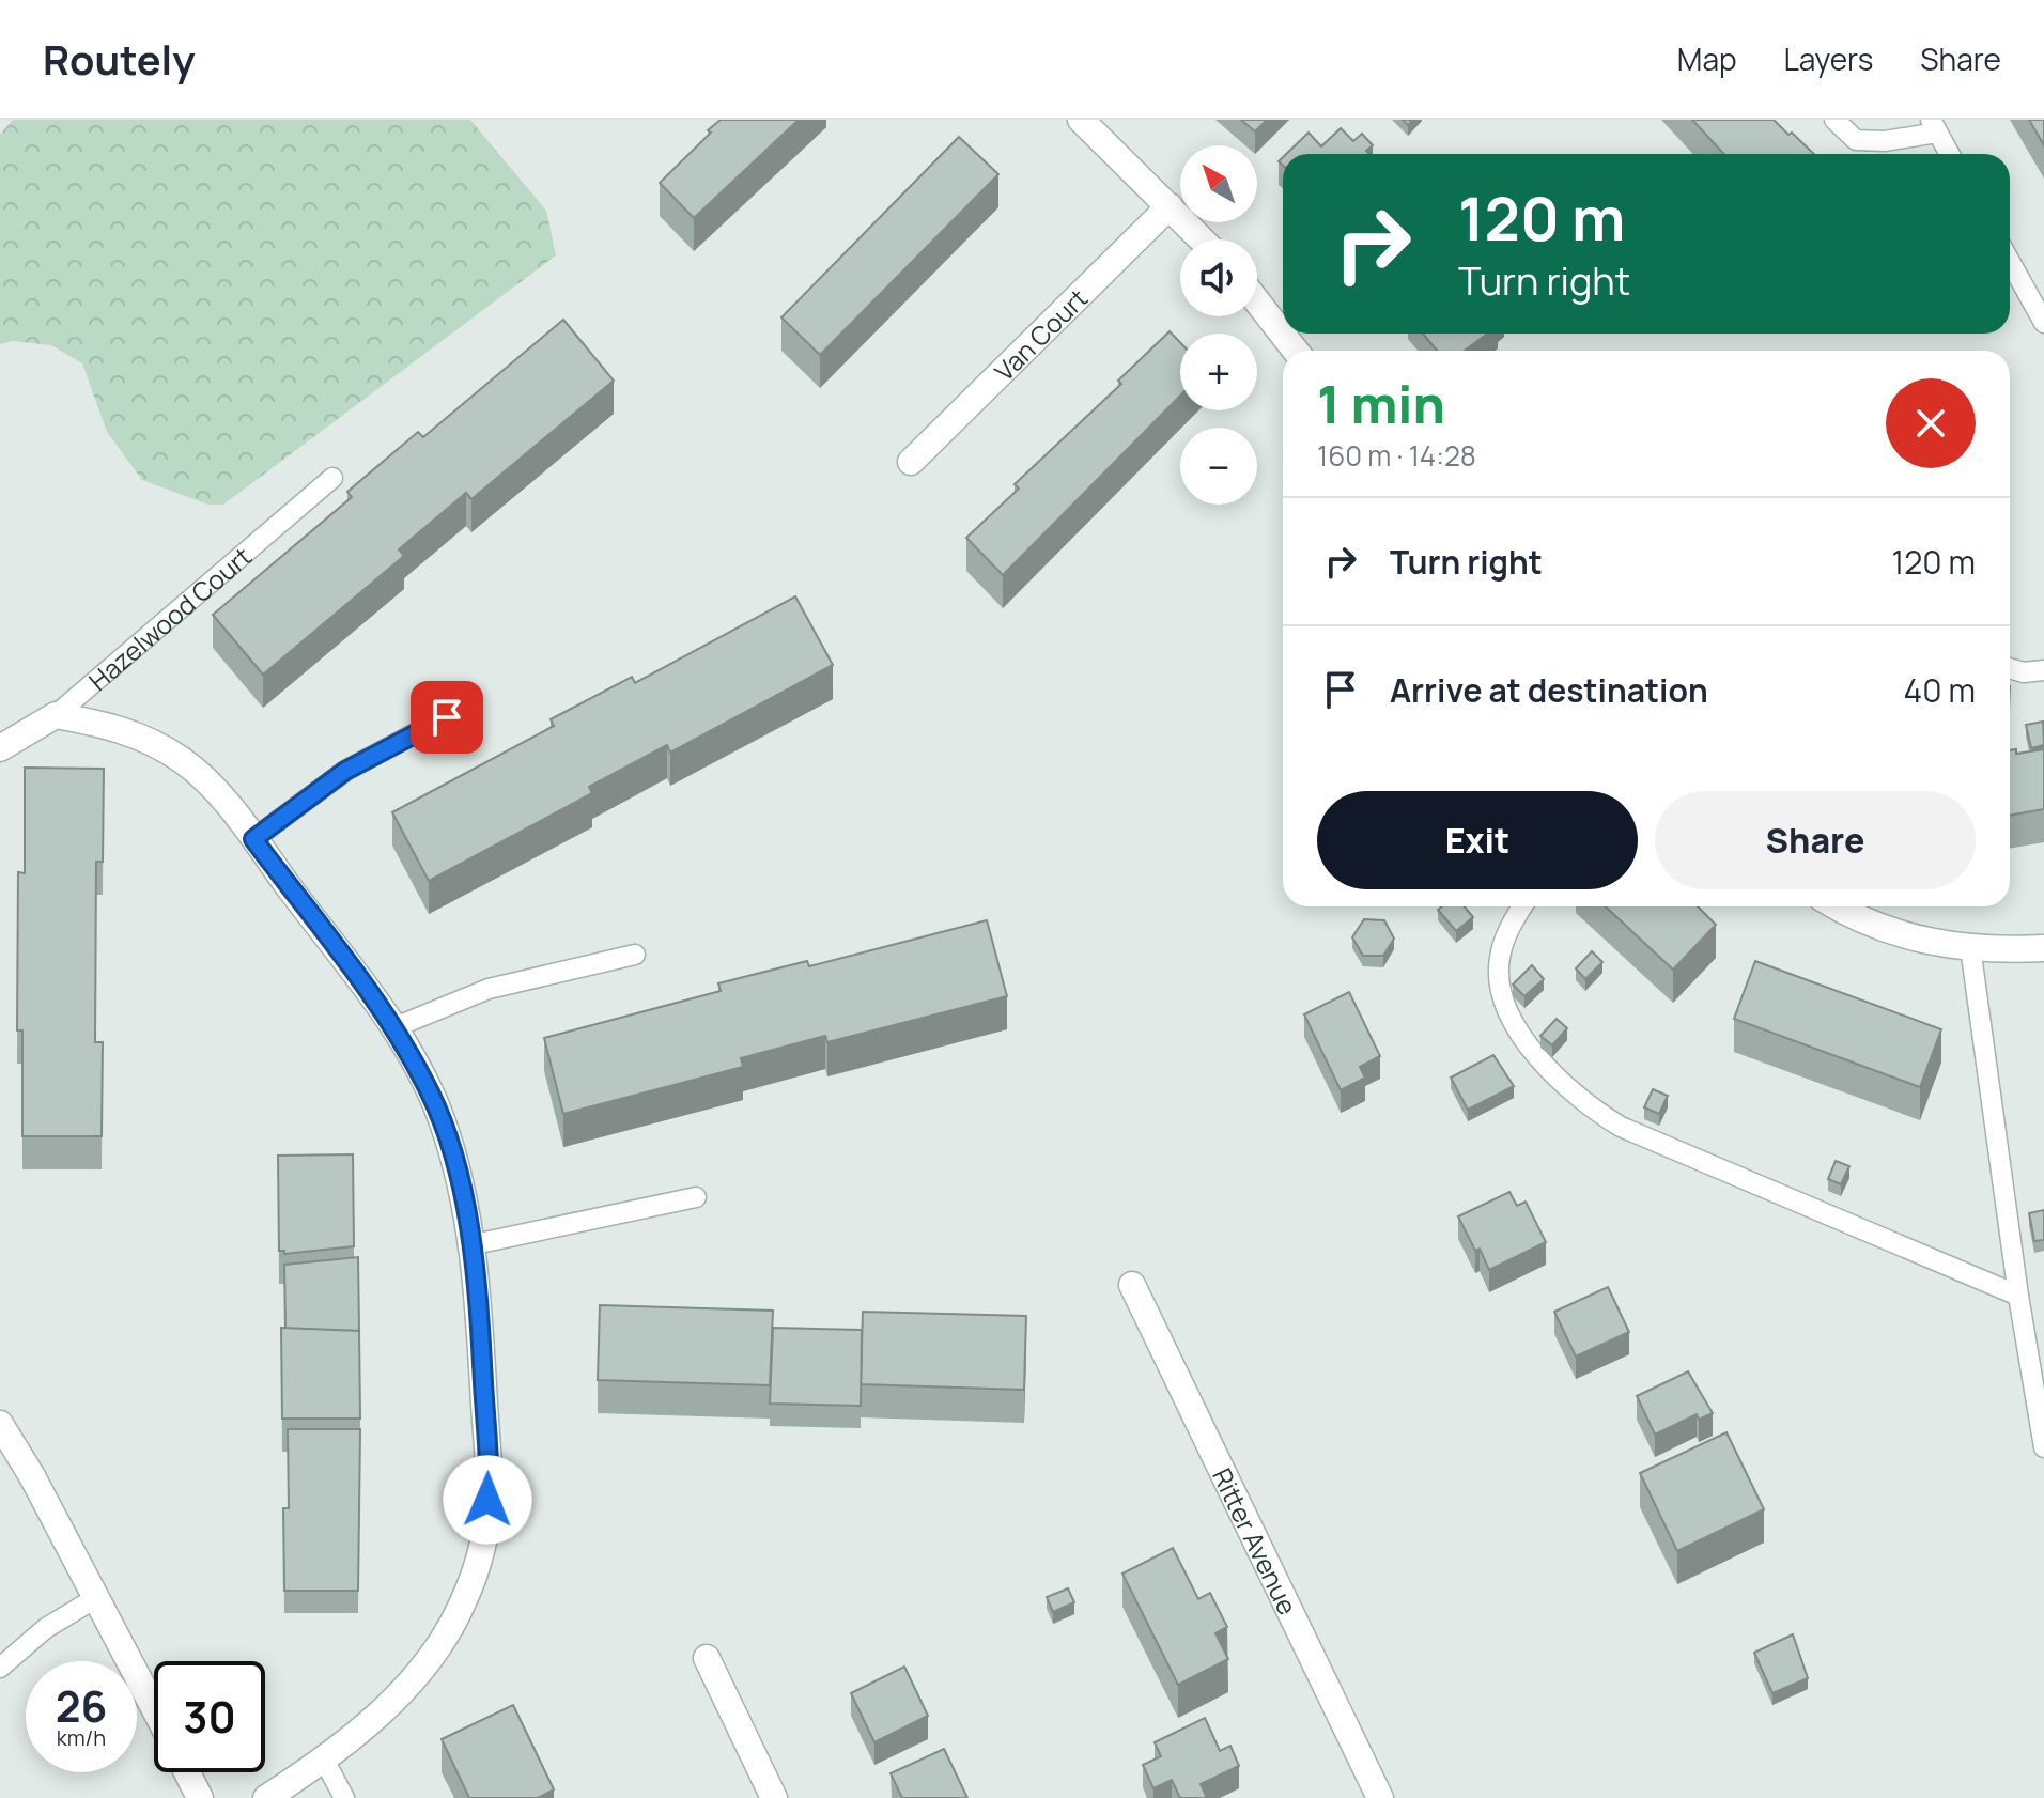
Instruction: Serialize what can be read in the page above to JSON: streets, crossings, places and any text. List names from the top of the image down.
{
  "streets": {
    "street": ["Van Court", "Hazelwood Court", "Ritter Avenue"]
  },
  "north": "top left",
  "page": {
    "header": "Routely",
    "nav": ["Map", "Layers", "Share"],
    "map_buttons": ["+", "−"],
    "turn": ["120 m", "Turn right"],
    "heading": ["1 min", "160 m · 14:28"],
    "list": [
      {
        "name": "Turn right",
        "value": "120 m"
      },
      {
        "name": "Arrive at destination",
        "value": "40 m"
      }
    ],
    "buttons": ["Exit", "Share"],
    "speed": "26 km/h",
    "limit": "30"
  }
}
